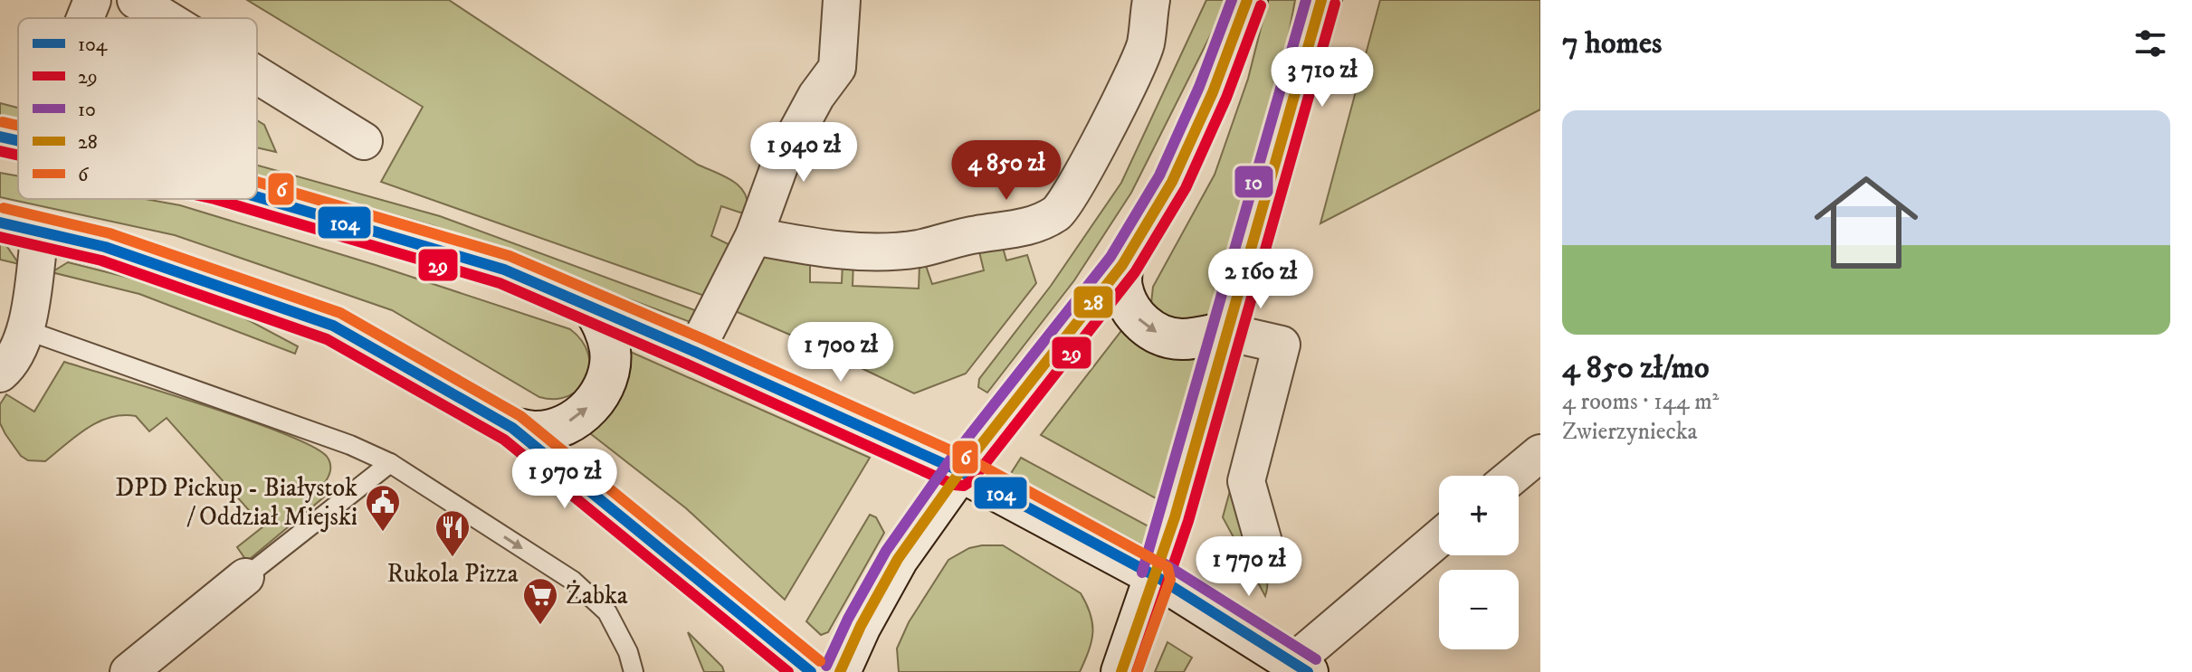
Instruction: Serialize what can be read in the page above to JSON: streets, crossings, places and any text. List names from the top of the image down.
{
  "places": {
    "public building": ["DPD Pickup - Białystok / Oddział Miejski"],
    "restaurant": ["Rukola Pizza"],
    "supermarket": ["Żabka"]
  },
  "lines": [
    "transit line 10",
    "transit line 28",
    "transit line 29",
    "transit line 6",
    "transit line 104"
  ],
  "legend": [
    "104",
    "29",
    "10",
    "28",
    "6"
  ],
  "page": {
    "heading": "7 homes",
    "price": [
      "3 710 zł",
      "1 940 zł",
      "4 850 zł",
      "2 160 zł",
      "1 700 zł",
      "1 970 zł",
      "1 770 zł"
    ],
    "list": [
      {
        "name": "4 850 zł/mo",
        "note": "4 rooms · 144 m² · Zwierzyniecka"
      }
    ],
    "map_buttons": ["+", "−"]
  }
}
